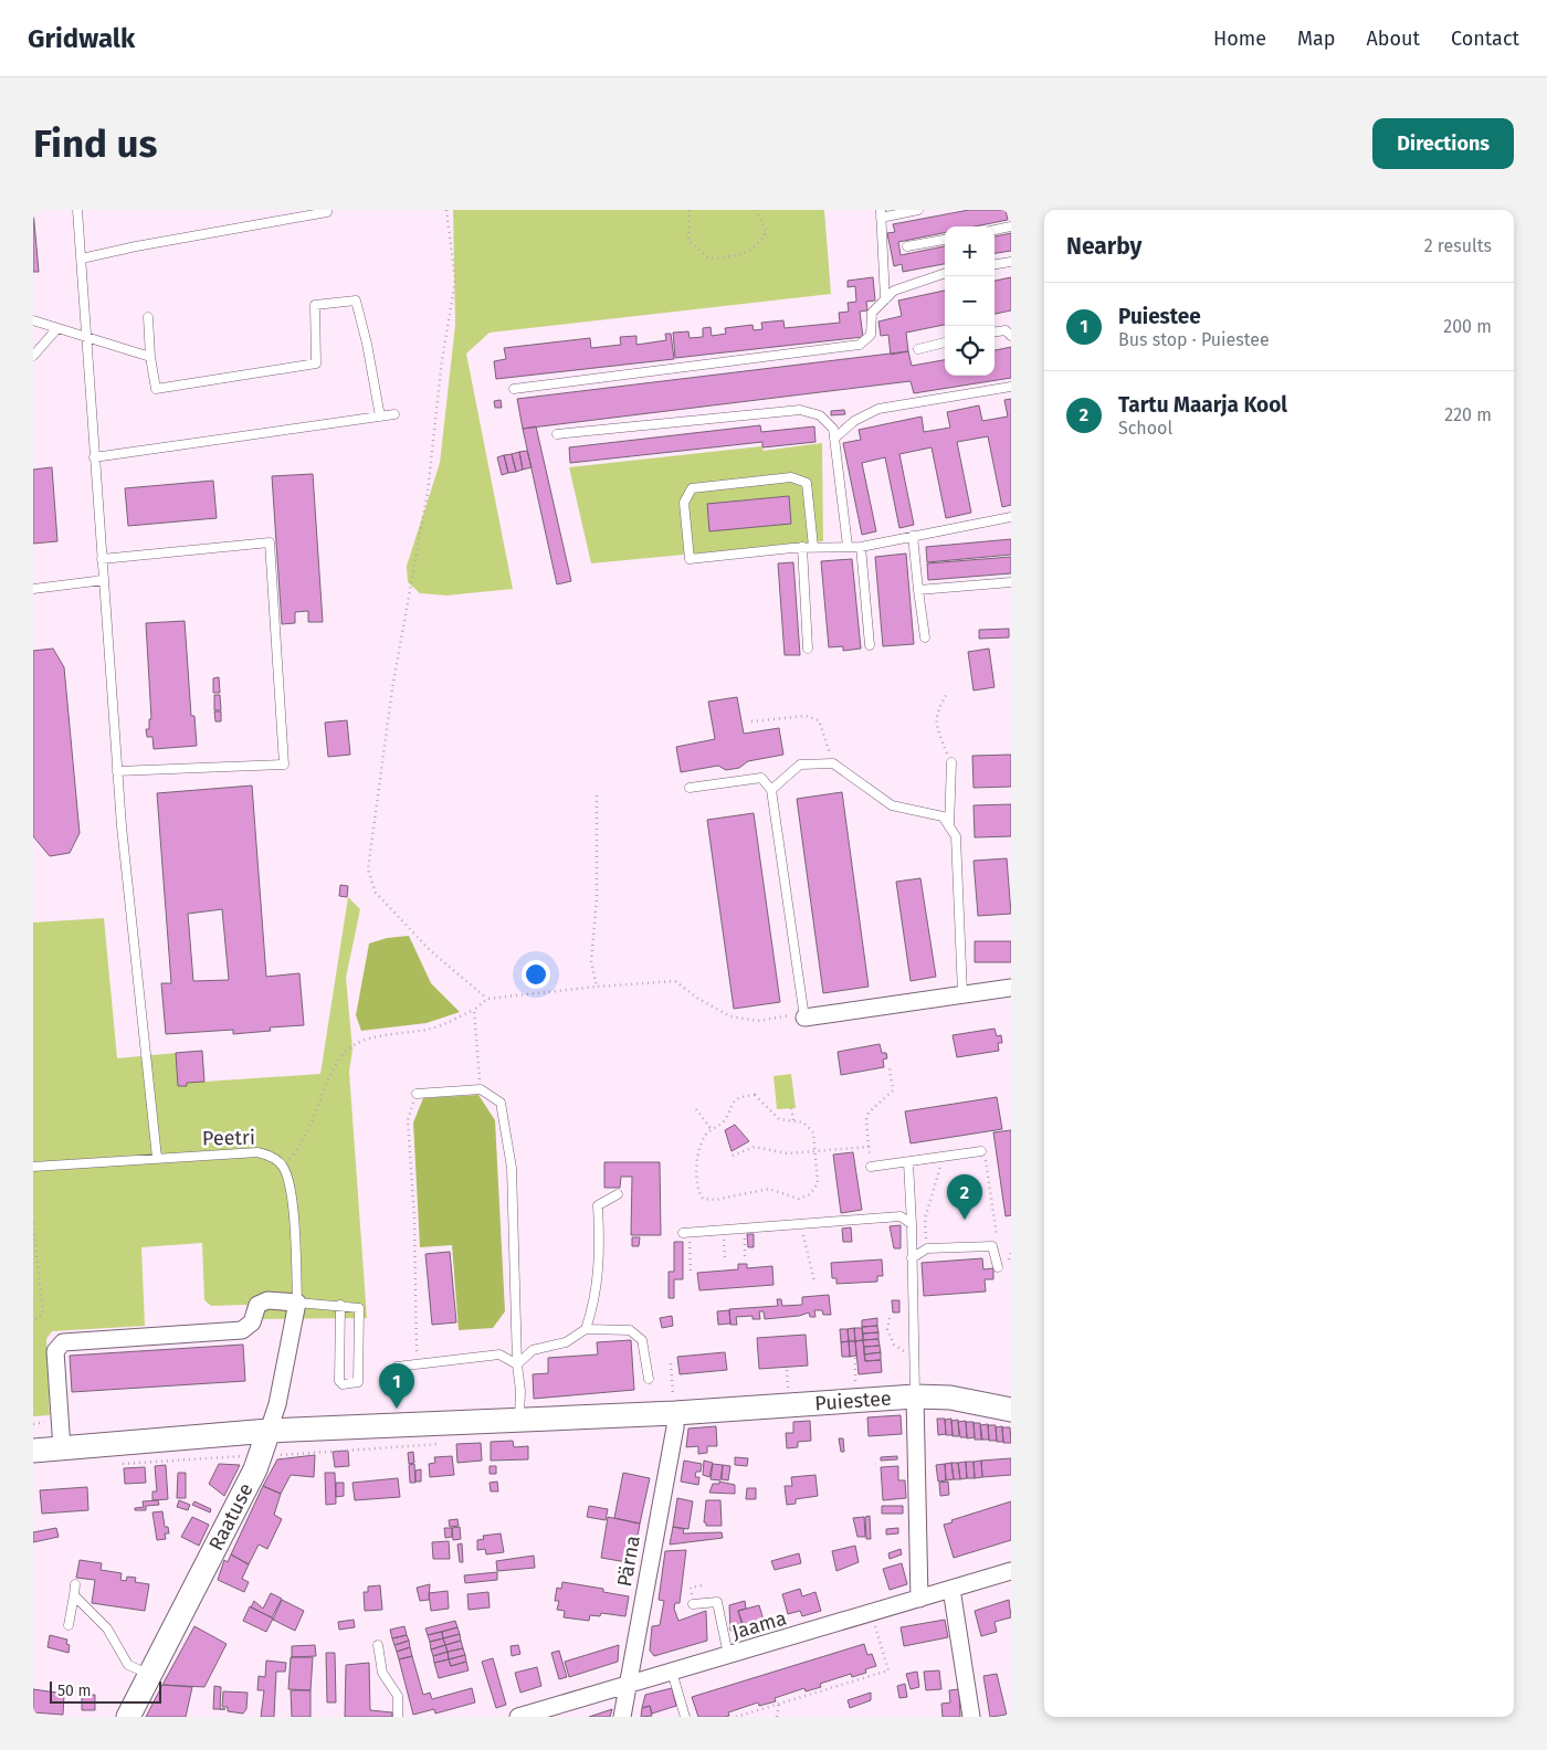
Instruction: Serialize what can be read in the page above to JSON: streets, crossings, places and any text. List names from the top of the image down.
{
  "streets": {
    "main road": ["Puiestee", "Raatuse"],
    "street": ["Pärna", "Jaama"],
    "lane": ["Peetri"]
  },
  "crossings": [
    ["Puiestee", "Raatuse"],
    ["Puiestee", "Pärna"],
    ["Pärna", "Jaama"]
  ],
  "scale_bar": "50 m",
  "page": {
    "header": "Gridwalk",
    "nav": [
      "Home",
      "Map",
      "About",
      "Contact"
    ],
    "buttons": "Directions",
    "title": "Find us",
    "heading": ["Nearby", "2 results"],
    "map_buttons": ["+", "−"],
    "list": [
      {
        "mark": "1",
        "name": "Puiestee",
        "note": "Bus stop · Puiestee",
        "value": "200 m"
      },
      {
        "mark": "2",
        "name": "Tartu Maarja Kool",
        "note": "School",
        "value": "220 m"
      }
    ],
    "pins": ["2", "1"],
    "scale": "50 m"
  }
}
